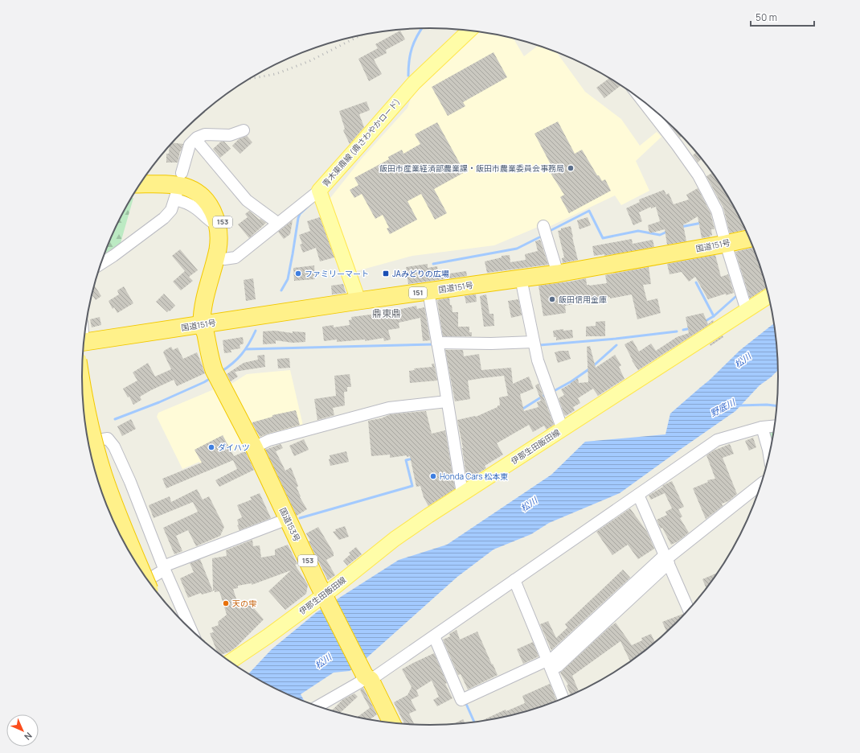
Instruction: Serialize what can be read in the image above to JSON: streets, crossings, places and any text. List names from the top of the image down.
{
  "streets": {
    "highway": [
      "153",
      "国道151号",
      "151",
      "国道153号"
    ],
    "main road": ["青木東鼎線 (鼎さわやかロード)", "伊那生田飯田線"]
  },
  "crossings": [
    ["青木東鼎線 (鼎さわやかロード)", "国道151号"],
    ["153", "国道151号"],
    ["153", "国道153号"],
    ["国道151号", "国道153号"],
    ["伊那生田飯田線", "国道153号"]
  ],
  "districts": ["鼎東鼎"],
  "water": ["松川", "野底川"],
  "places": {
    "other": [
      "飯田市産業経済部農業課・飯田市農業委員会事務局",
      "ファミリーマート",
      "飯田信用金庫",
      "ダイハツ",
      "Honda Cars 松本東",
      "天の雫"
    ],
    "transit": ["JAみどりの広場"]
  },
  "scale_bar": "50 m",
  "north": "bottom right"
}
